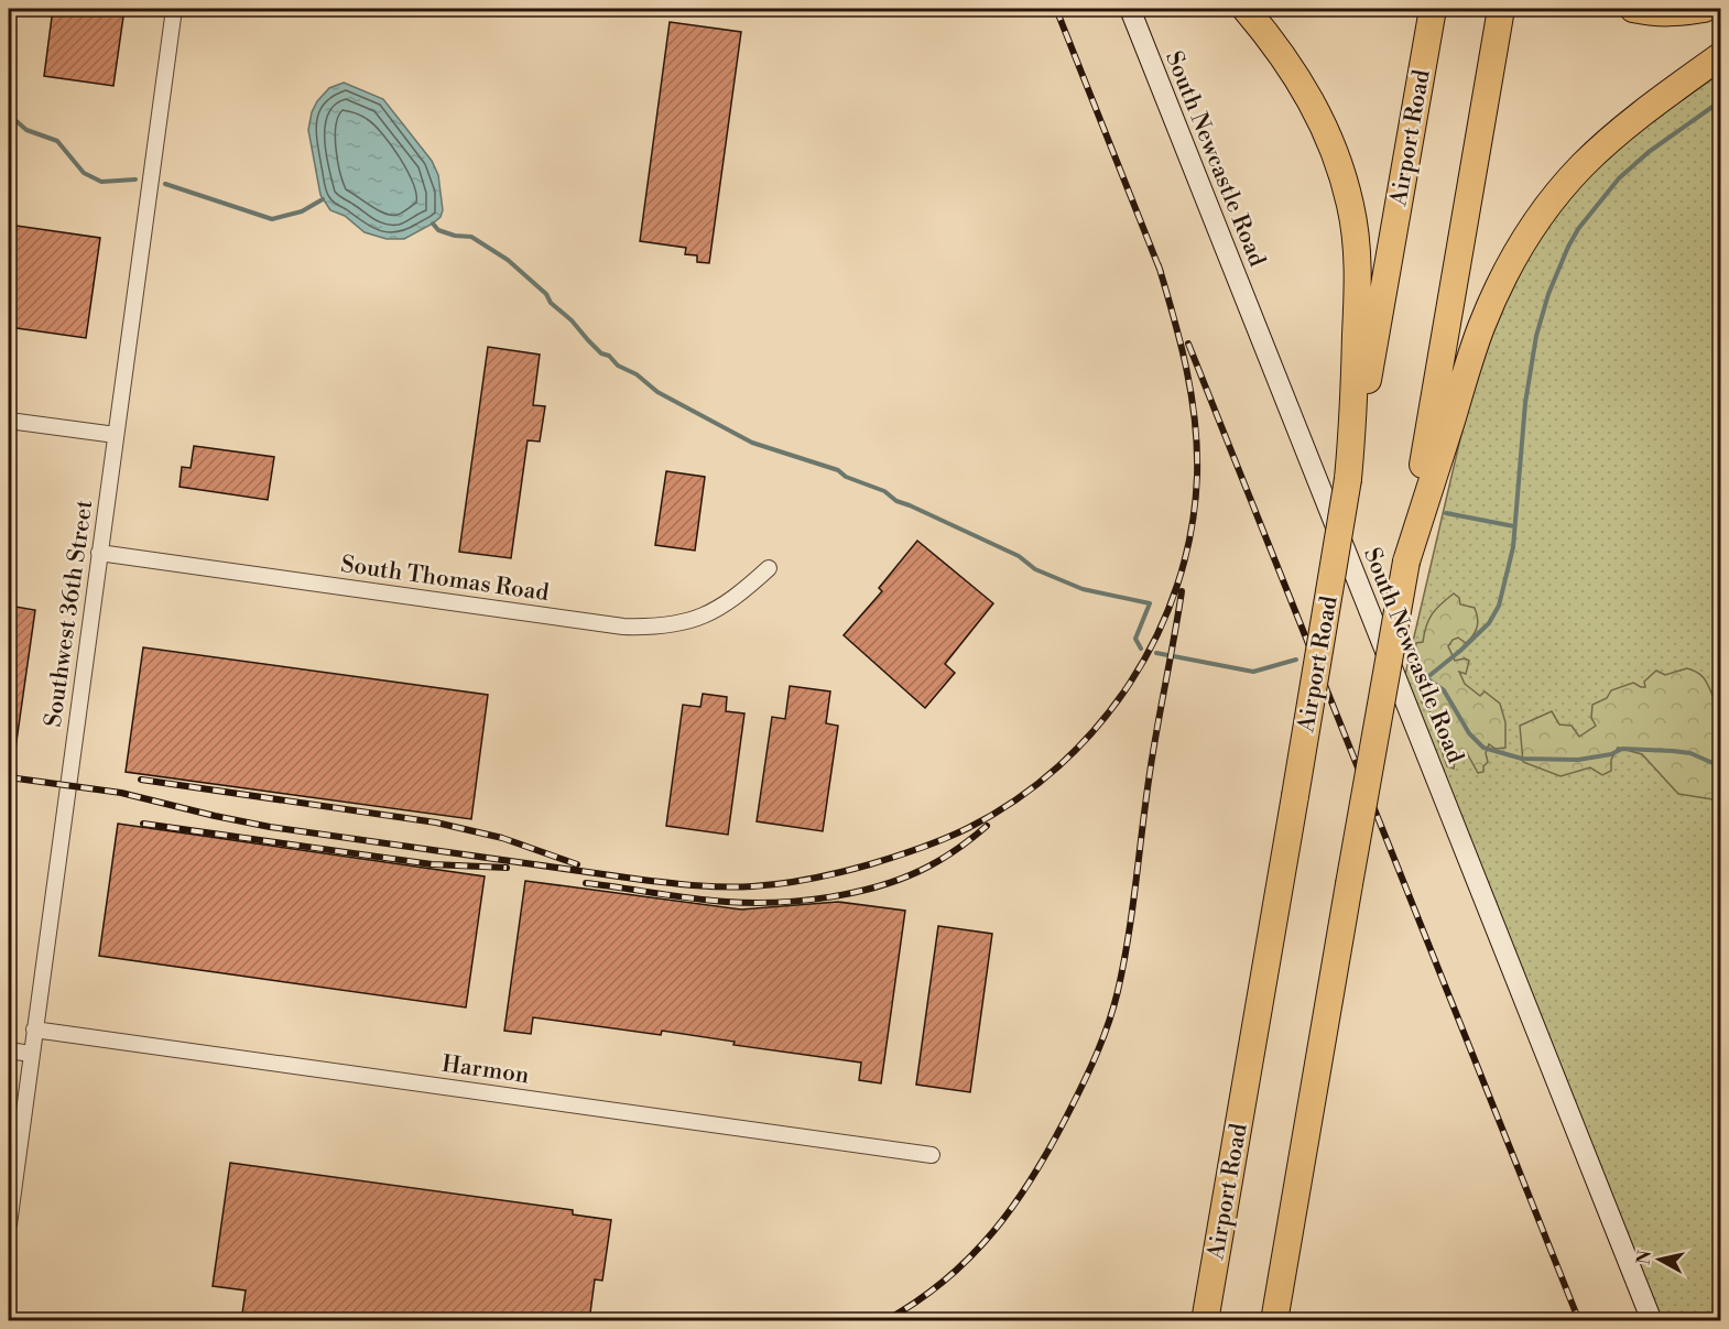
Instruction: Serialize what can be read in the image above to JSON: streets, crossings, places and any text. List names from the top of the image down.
{
  "streets": {
    "highway": ["Airport Road"],
    "street": [
      "South Newcastle Road",
      "South Thomas Road",
      "Southwest 36th Street",
      "Harmon"
    ]
  },
  "crossings": [
    ["South Thomas Road", "Southwest 36th Street"],
    ["Southwest 36th Street", "Harmon"]
  ],
  "north": "left"
}
